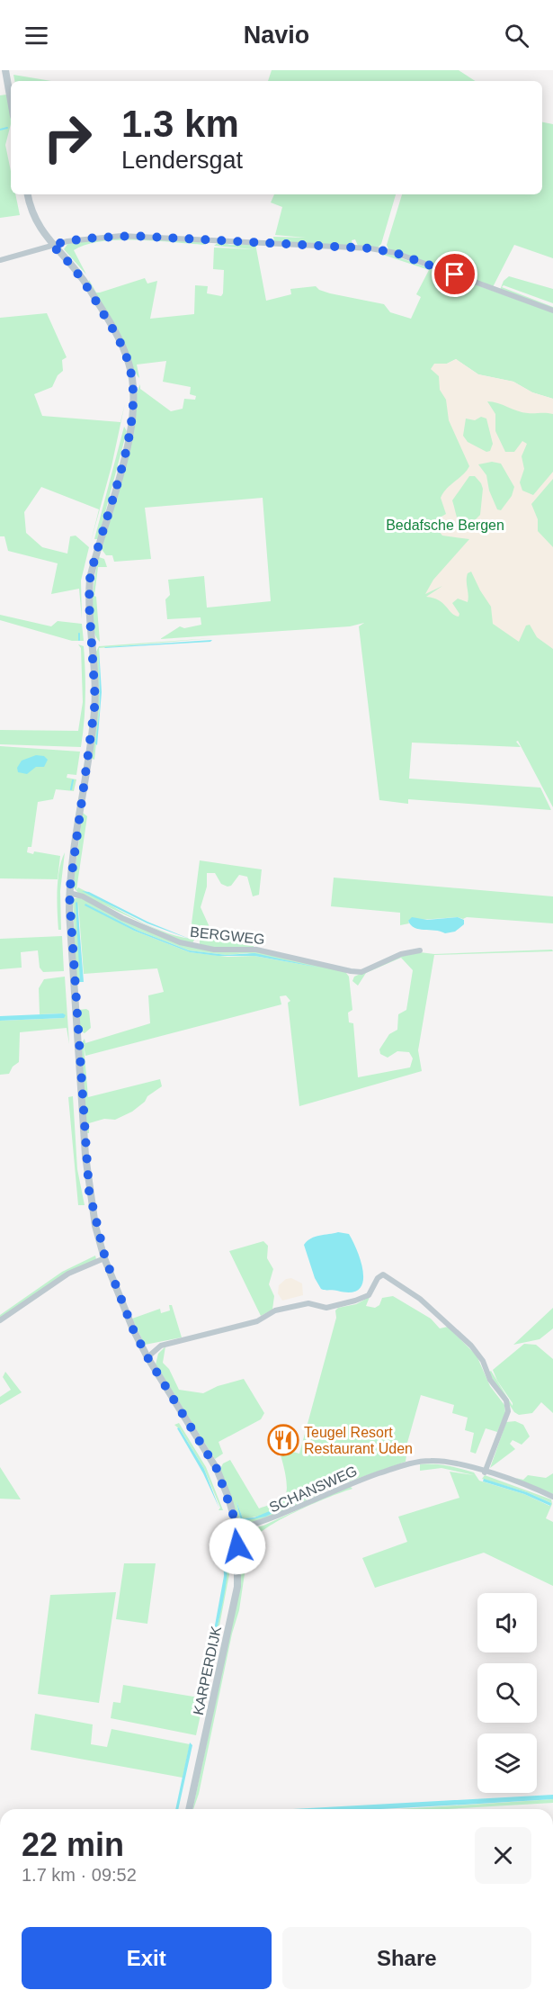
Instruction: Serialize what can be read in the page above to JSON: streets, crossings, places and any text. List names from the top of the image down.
{
  "streets": {
    "street": ["BERGWEG", "SCHANSWEG", "KARPERDIJK"]
  },
  "crossings": [
    ["BERGWEG", "KARPERDIJK"],
    ["SCHANSWEG", "KARPERDIJK"]
  ],
  "parks": ["Bedafsche Bergen"],
  "places": {
    "restaurant": ["Teugel Resort Restaurant Uden"]
  },
  "page": {
    "header": "Navio",
    "turn": ["1.3 km", "Lendersgat"],
    "heading": ["22 min", "1.7 km · 09:52"],
    "buttons": ["Exit", "Share"]
  }
}
